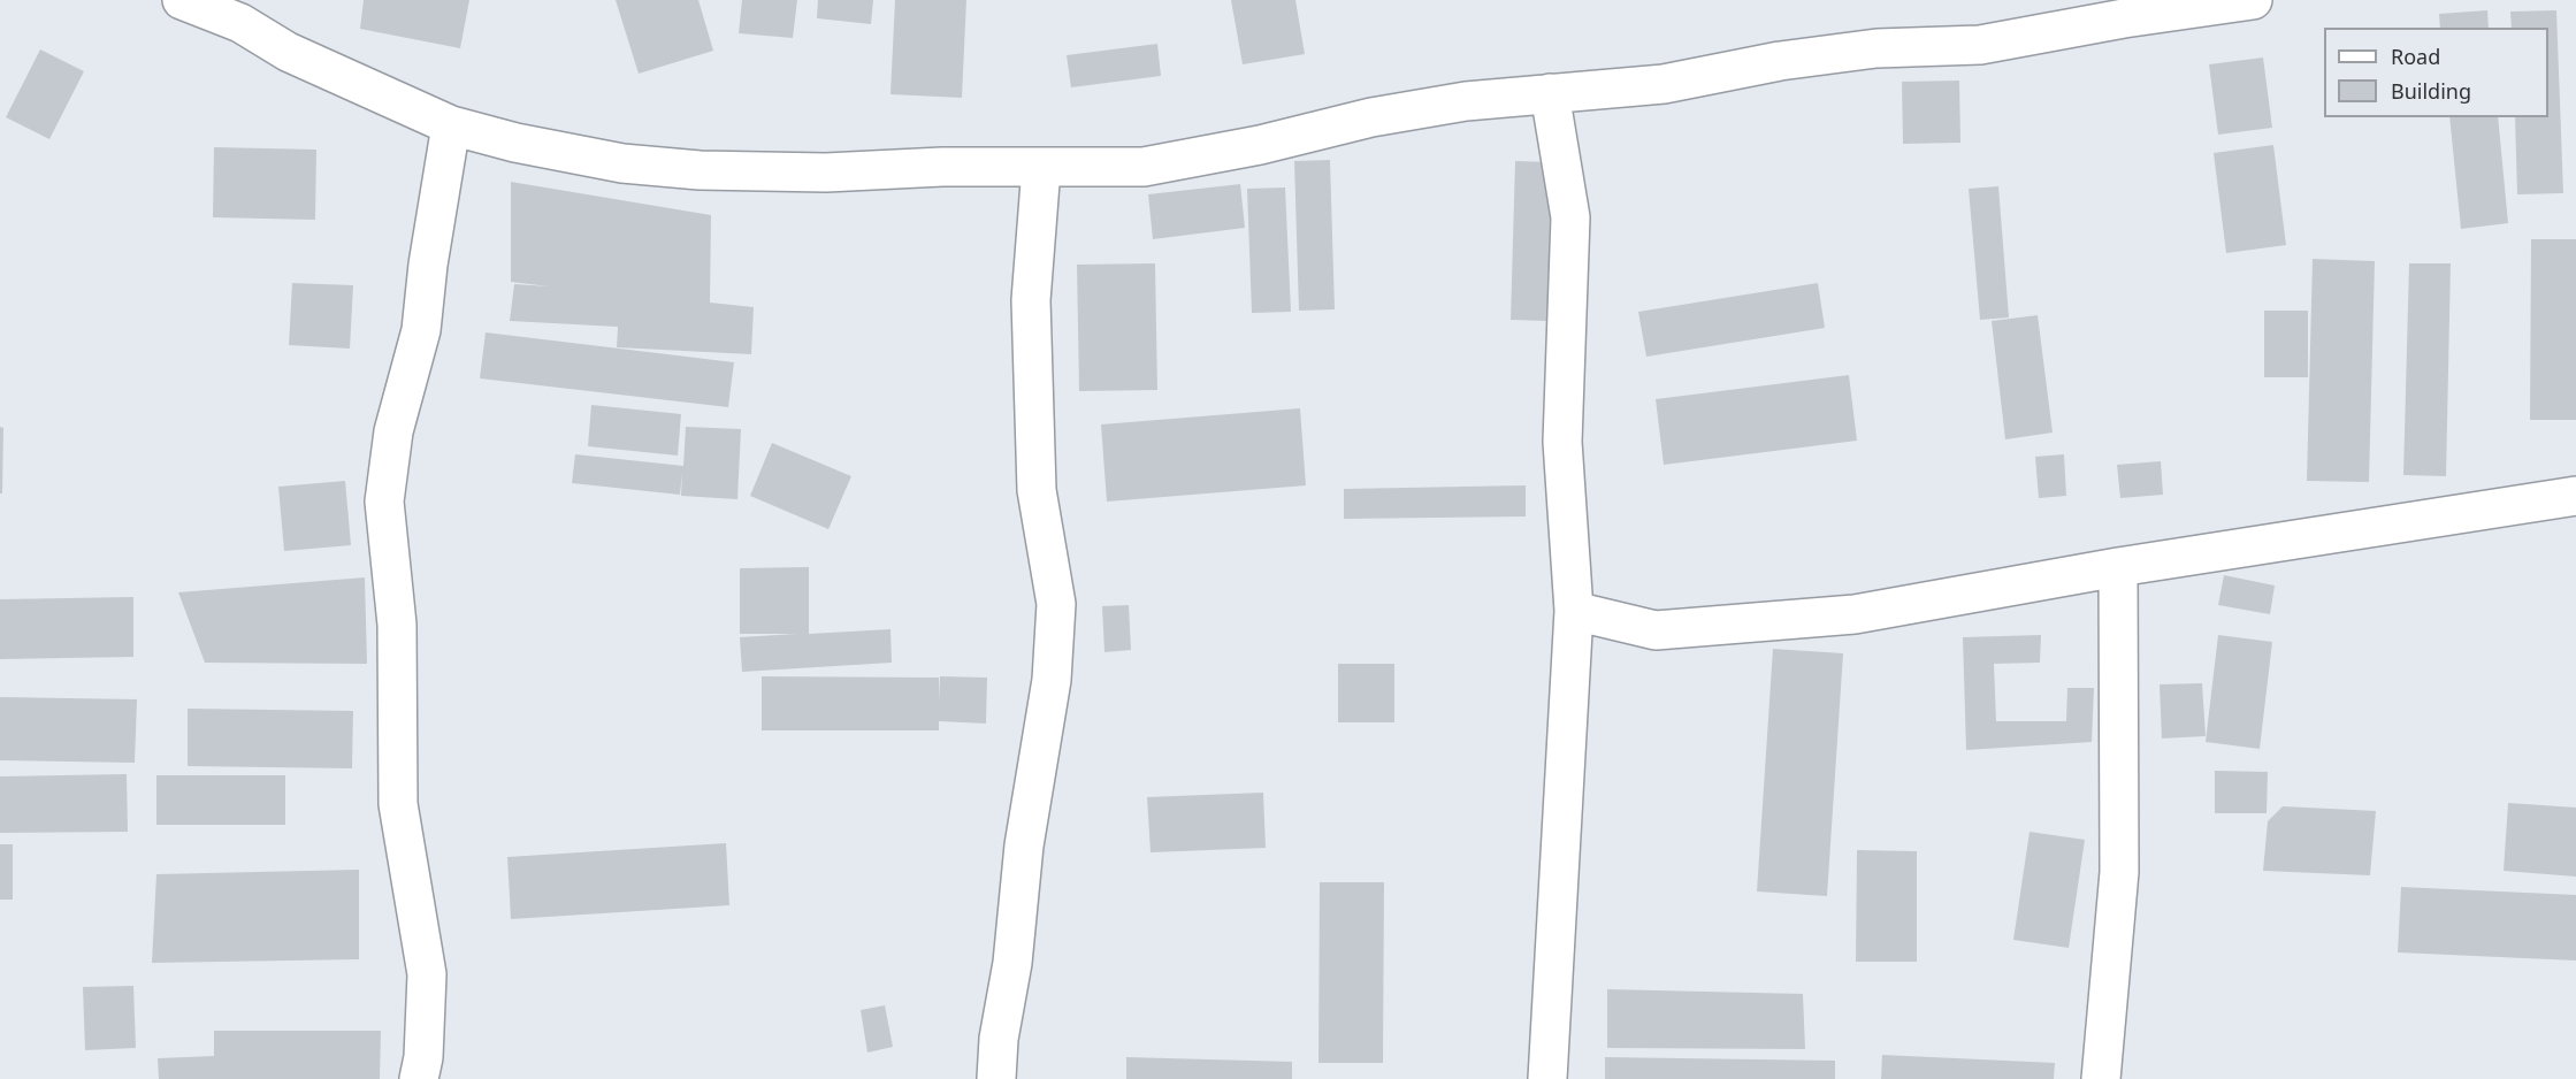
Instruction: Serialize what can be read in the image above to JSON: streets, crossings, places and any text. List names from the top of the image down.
{
  "legend": ["Road", "Building"]
}
